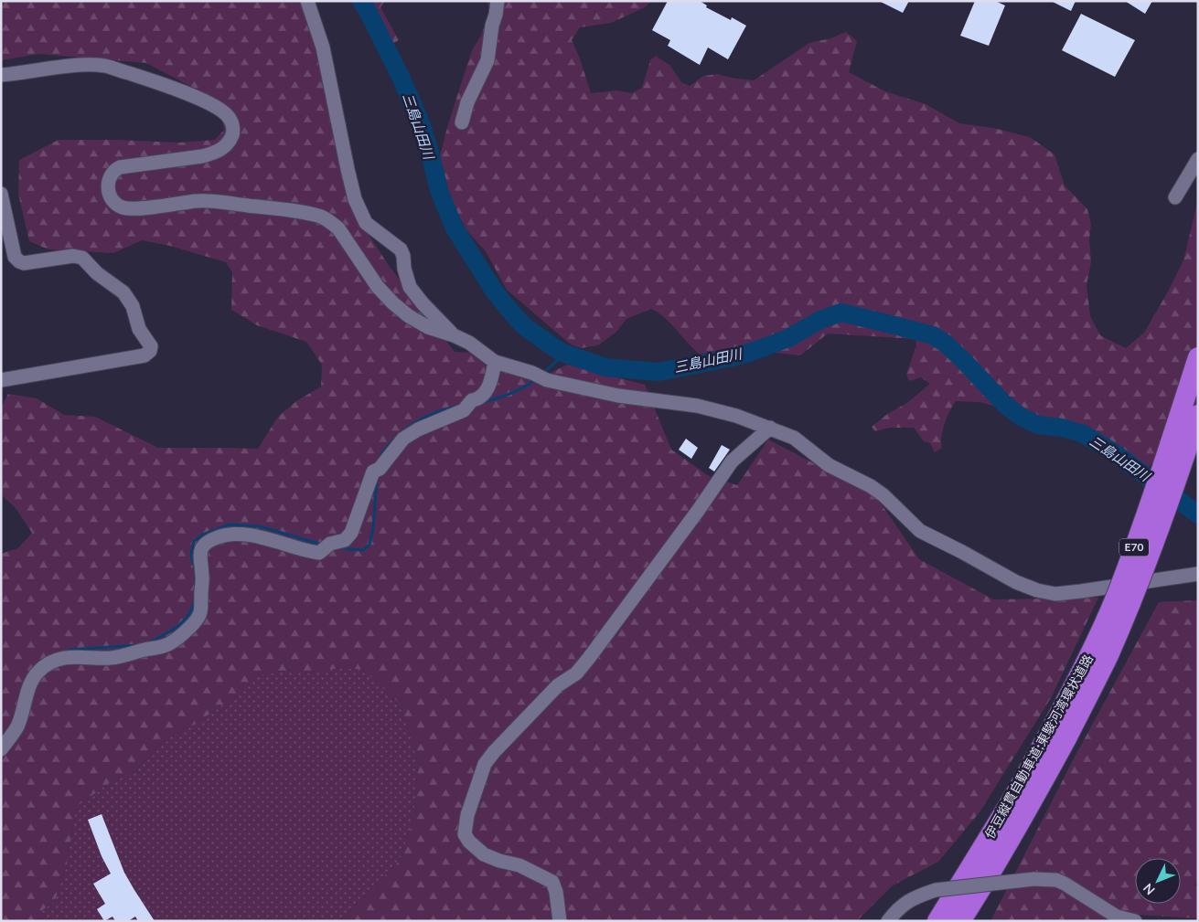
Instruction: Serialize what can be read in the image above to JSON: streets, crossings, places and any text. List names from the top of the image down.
{
  "streets": {
    "highway": ["E70", "伊豆縦貫自動車道;東駿河湾環状道路"]
  },
  "water": ["三島山田川"],
  "north": "bottom left"
}
